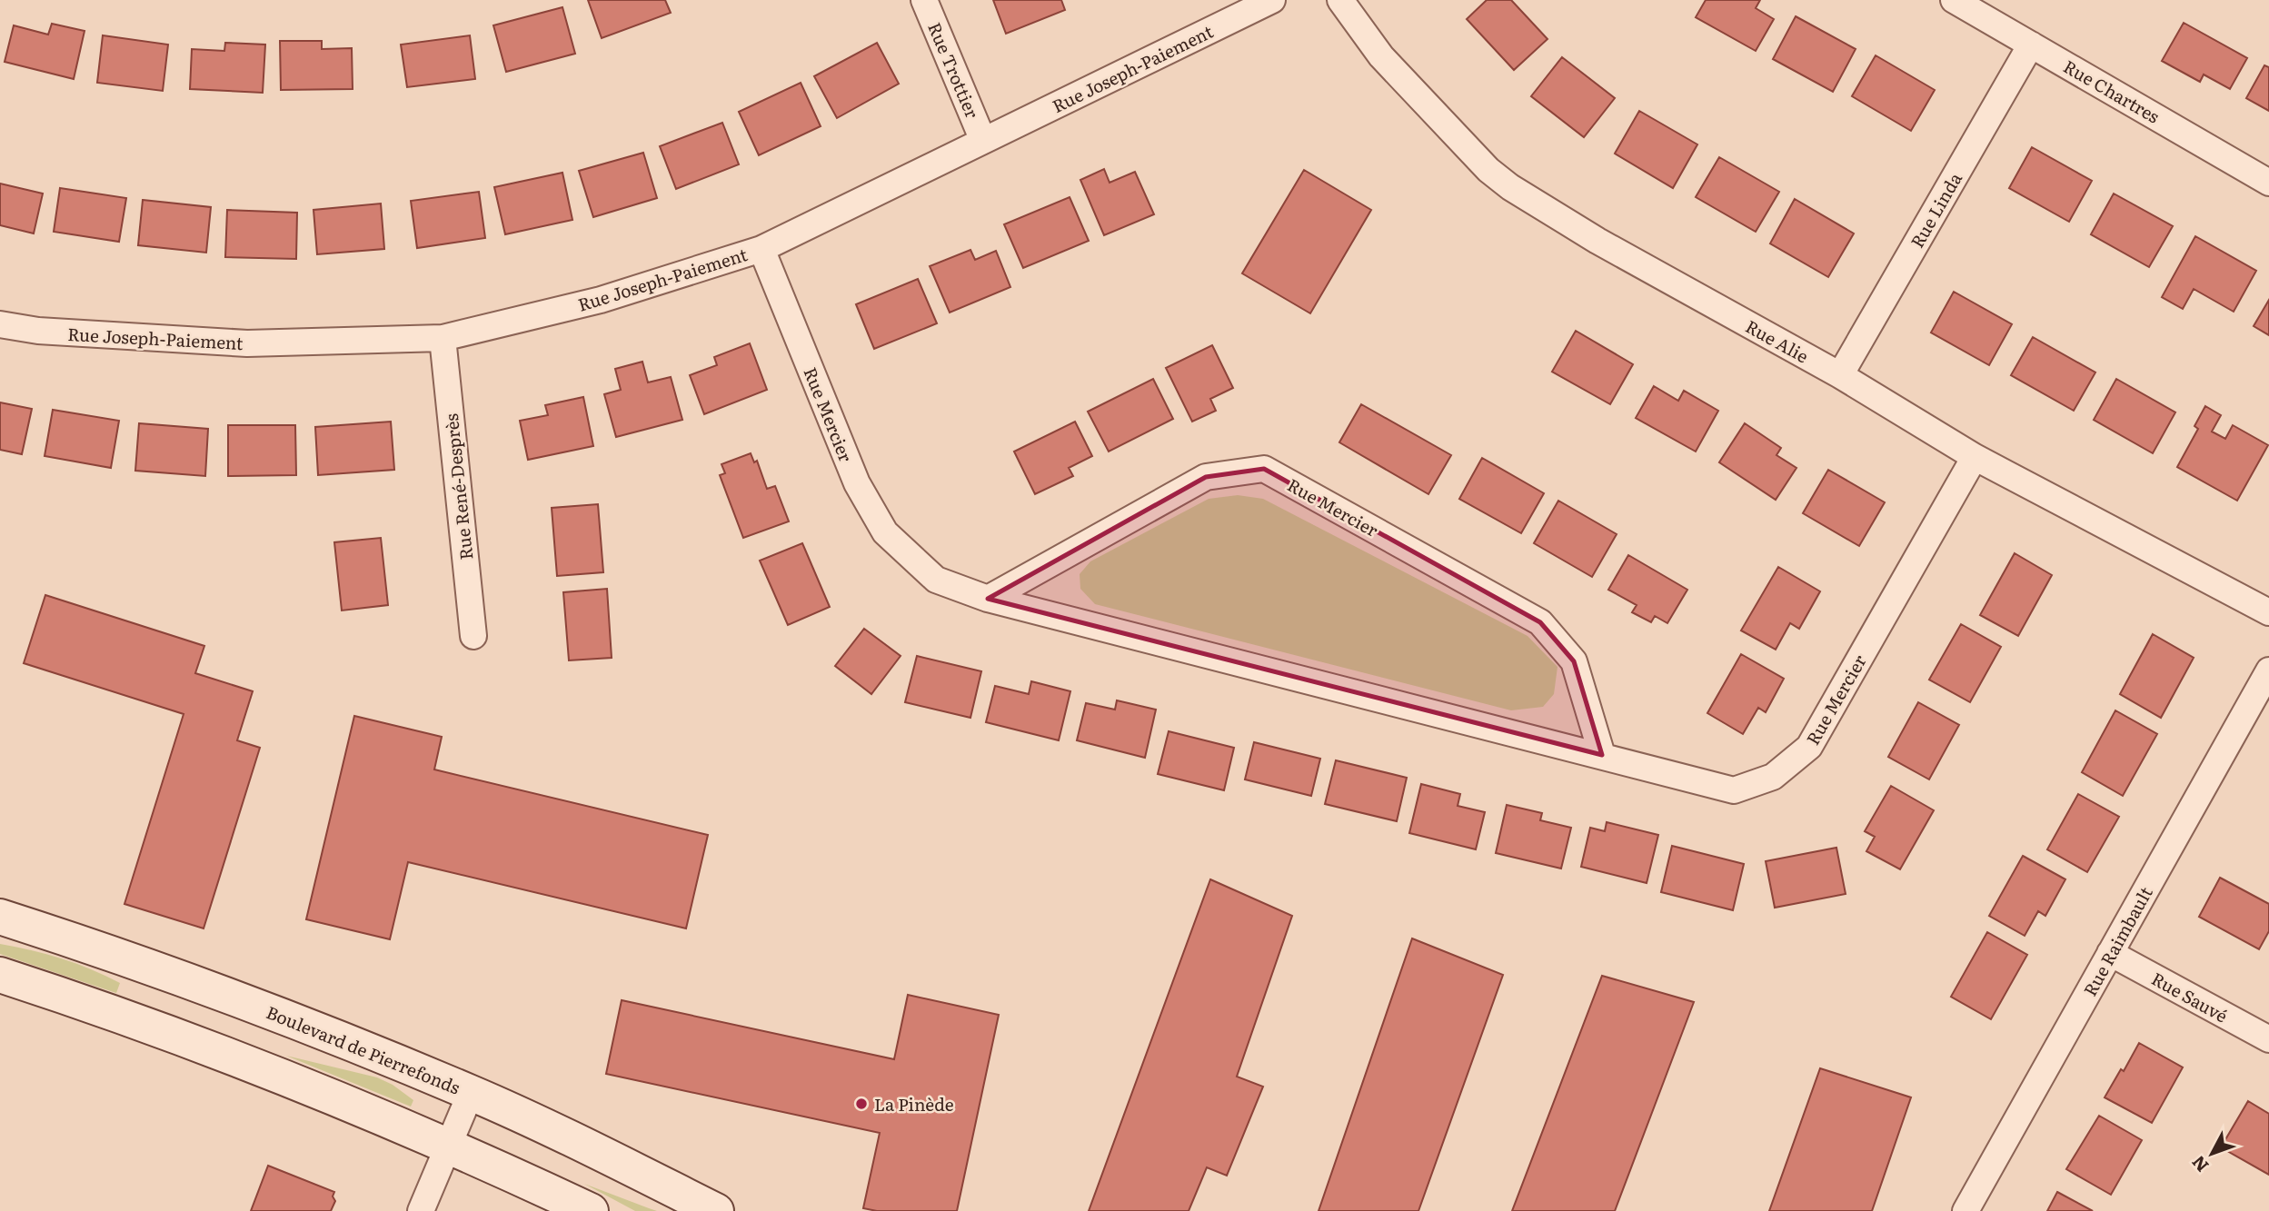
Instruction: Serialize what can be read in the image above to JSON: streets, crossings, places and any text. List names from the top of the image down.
{
  "streets": {
    "main road": ["Boulevard de Pierrefonds"],
    "street": [
      "Rue Joseph-Paiement",
      "Rue Trottier",
      "Rue Chartres",
      "Rue Linda",
      "Rue Alie",
      "Rue Mercier",
      "Rue René-Desprès",
      "Rue Raimbault",
      "Rue Sauvé"
    ]
  },
  "crossings": [
    ["Rue Joseph-Paiement", "Rue Trottier"],
    ["Rue Joseph-Paiement", "Rue Mercier"],
    ["Rue Joseph-Paiement", "Rue René-Desprès"],
    ["Rue Chartres", "Rue Linda"],
    ["Rue Linda", "Rue Alie"],
    ["Rue Alie", "Rue Mercier"],
    ["Rue Raimbault", "Rue Sauvé"]
  ],
  "places": ["La Pinède"],
  "north": "bottom left"
}
